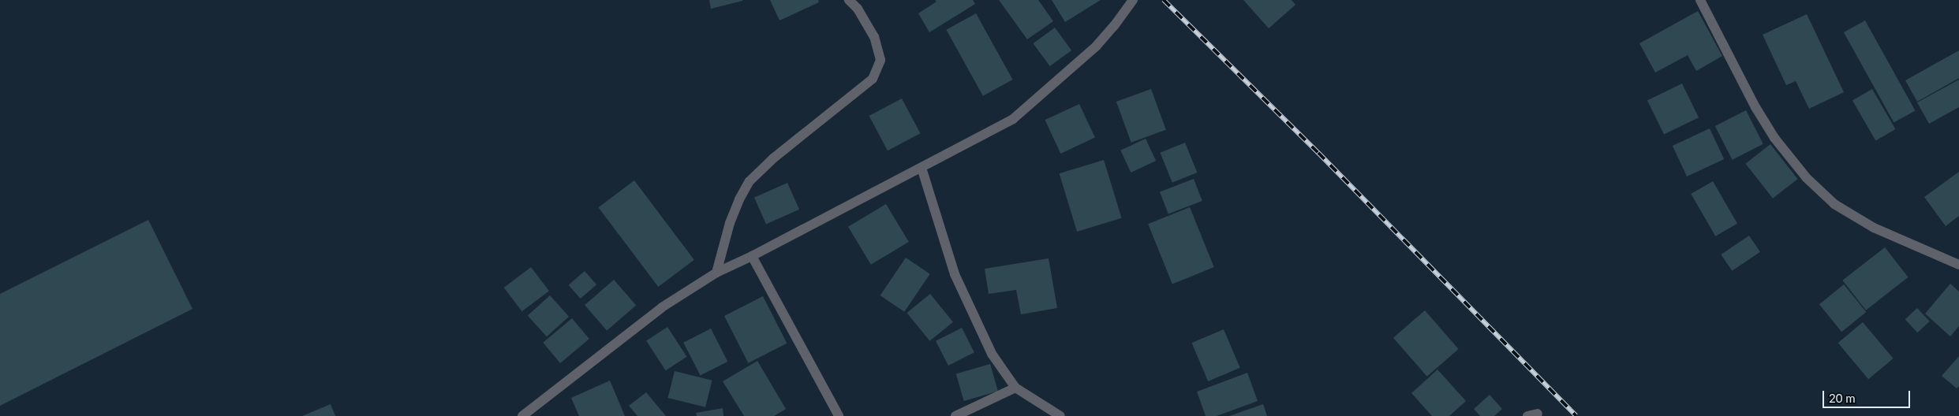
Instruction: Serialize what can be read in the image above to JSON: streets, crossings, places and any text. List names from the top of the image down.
{
  "scale_bar": "20 m"
}
